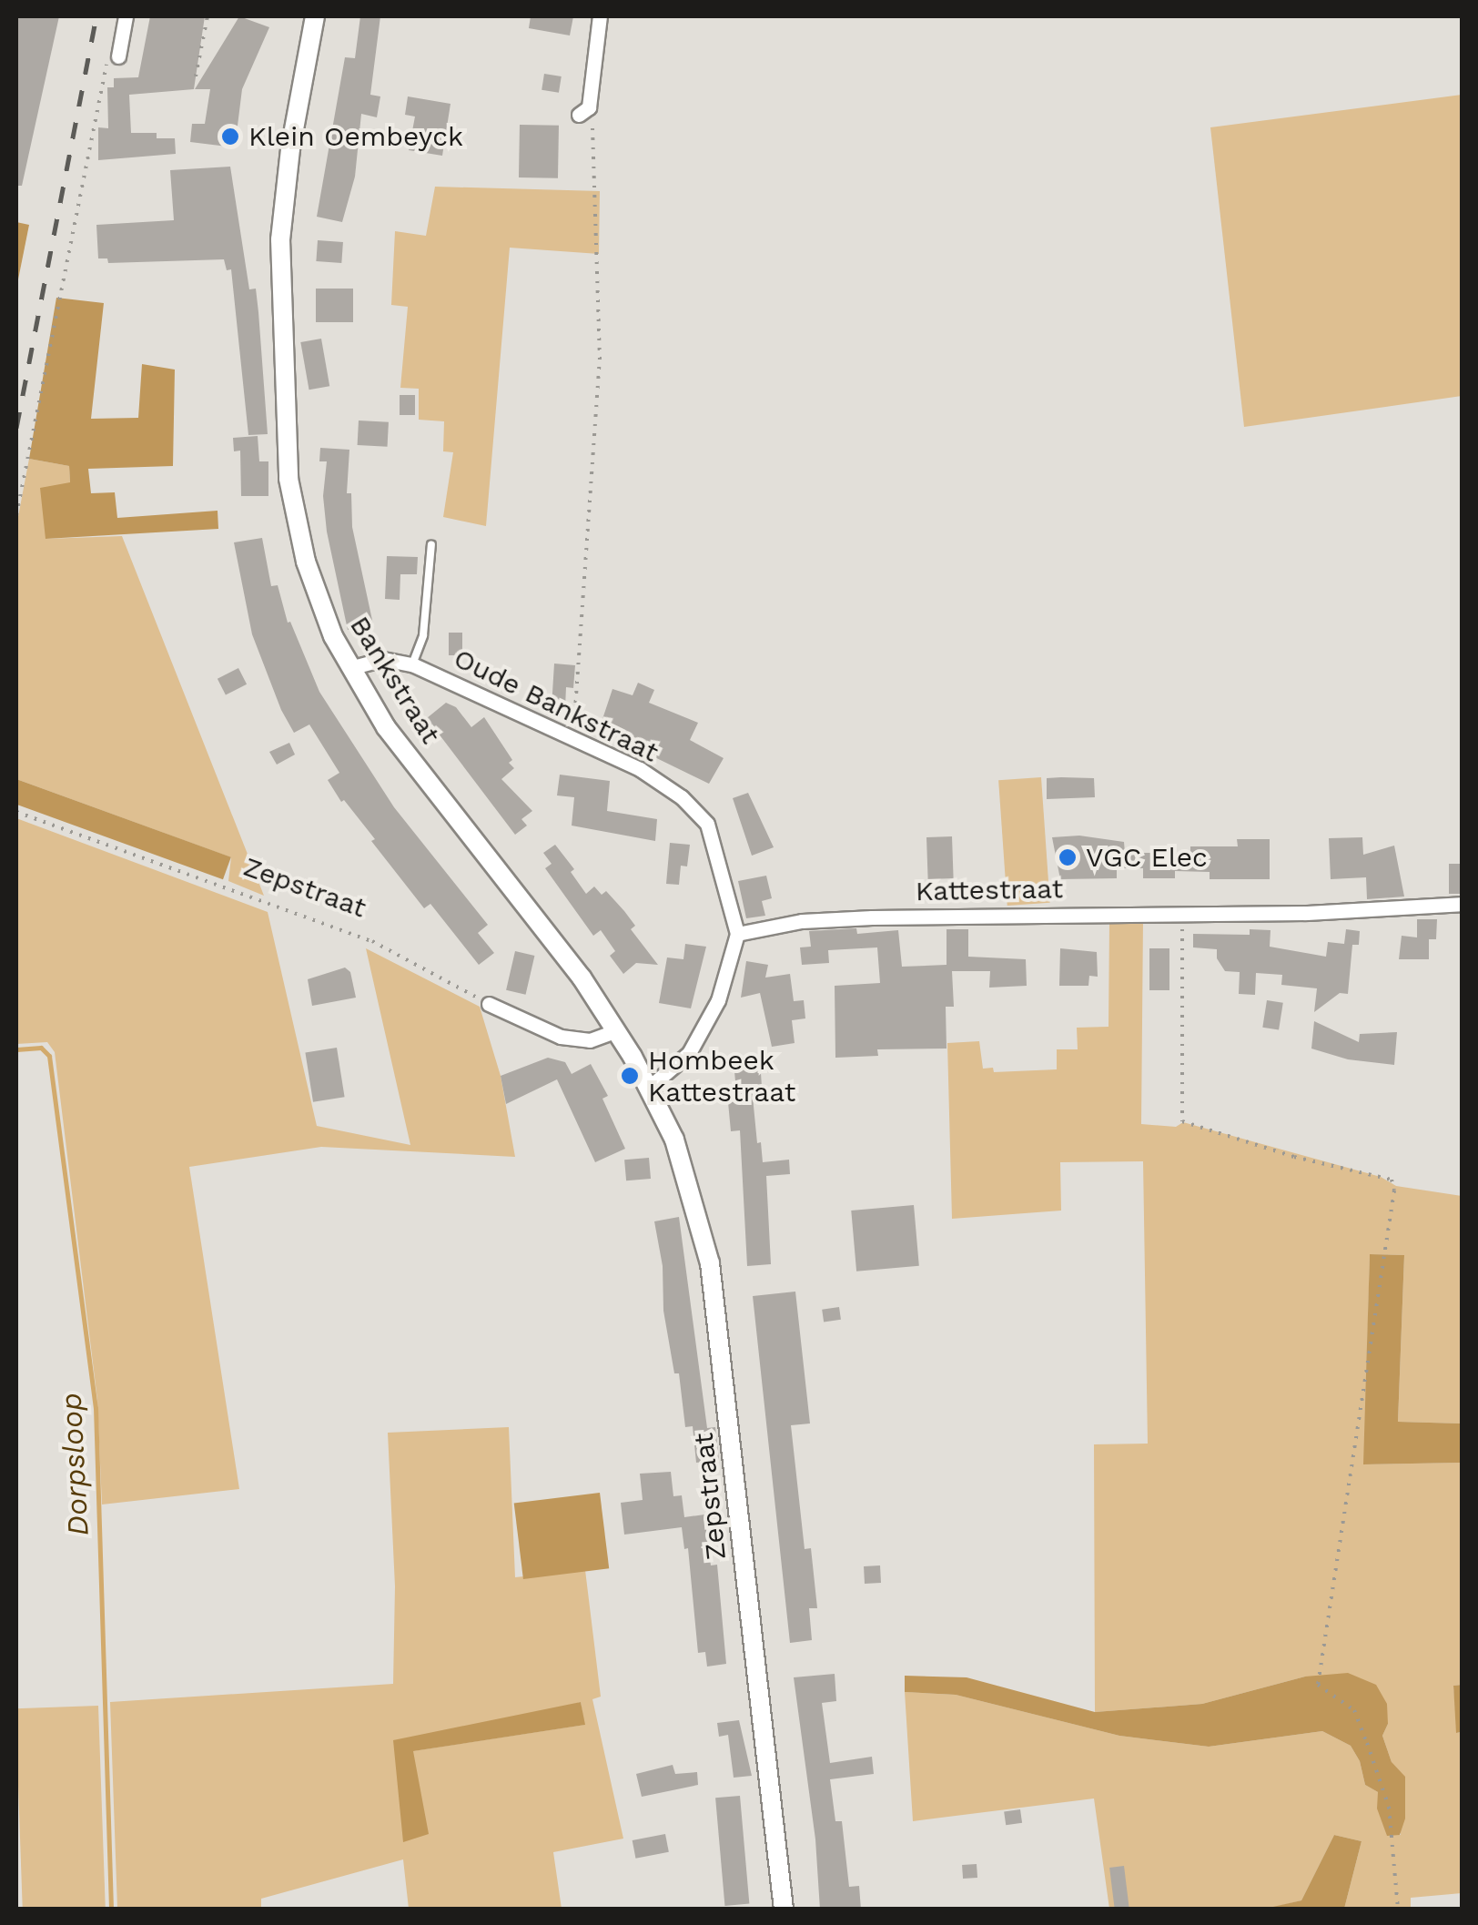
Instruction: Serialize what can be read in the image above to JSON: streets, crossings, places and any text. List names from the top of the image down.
{
  "streets": {
    "street": [
      "Bankstraat",
      "Oude Bankstraat",
      "Zepstraat",
      "Kattestraat"
    ]
  },
  "crossings": [
    ["Bankstraat", "Oude Bankstraat"],
    ["Bankstraat", "Zepstraat"],
    ["Oude Bankstraat", "Kattestraat"]
  ],
  "water": ["Dorpsloop"],
  "places": ["Klein Oembeyck", "VGC Elec", "Hombeek Kattestraat"]
}
